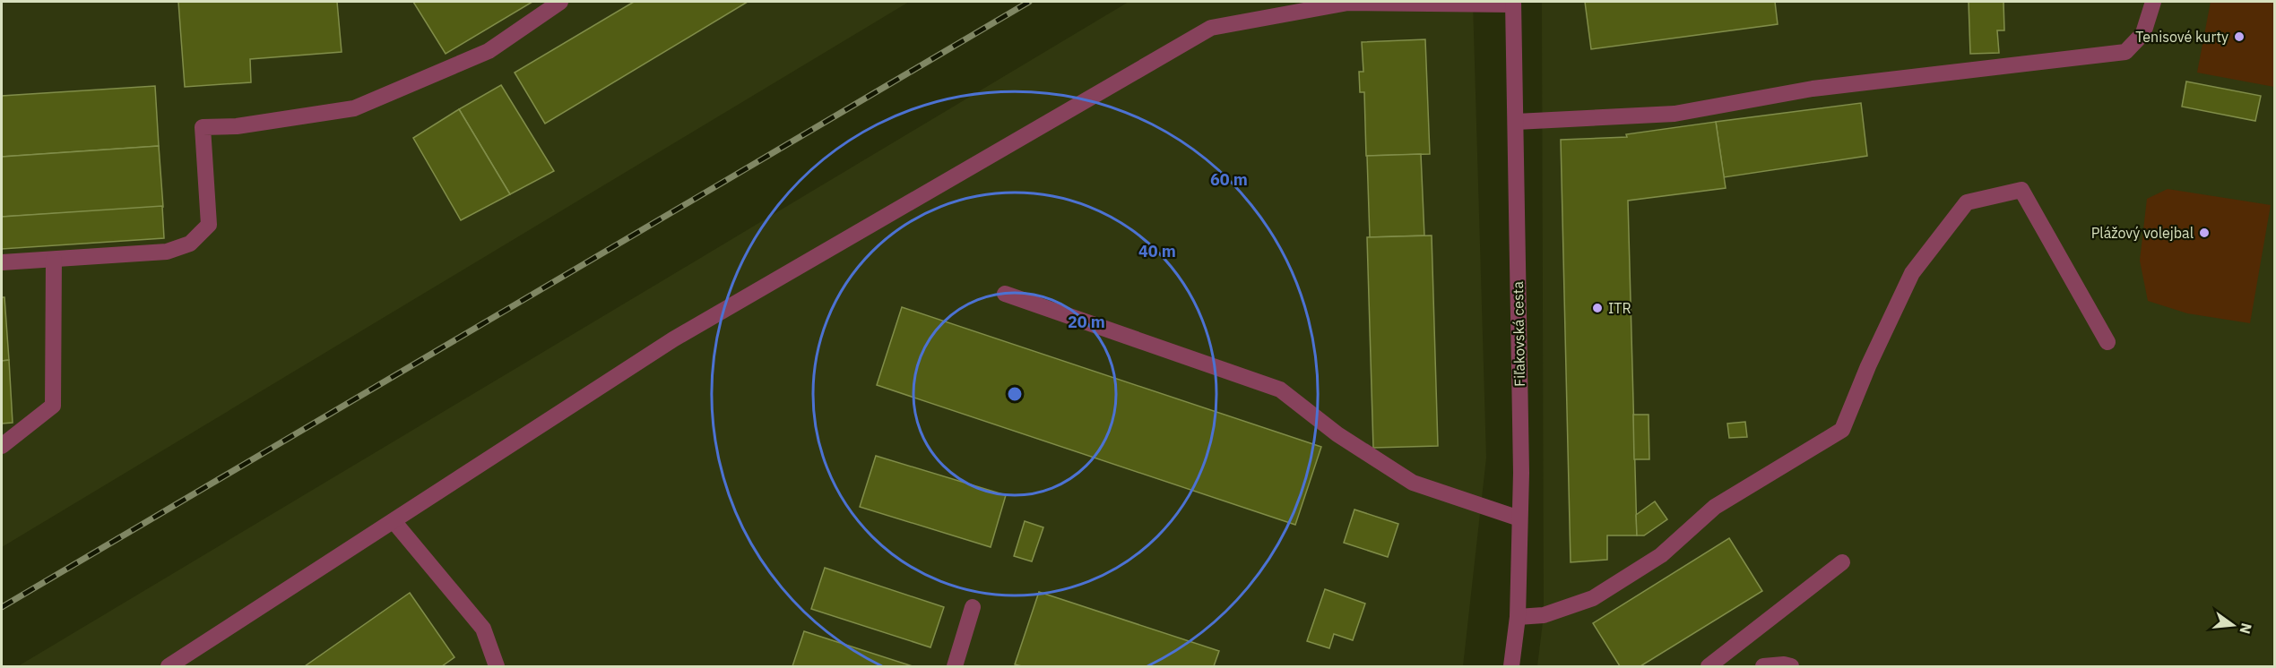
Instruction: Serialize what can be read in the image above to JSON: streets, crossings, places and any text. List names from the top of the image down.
{
  "streets": {
    "street": ["Fiľakovská cesta"]
  },
  "places": ["Tenisové kurty", "Plážový volejbal", "ITR"],
  "north": "right",
  "rings": ["60 m", "40 m", "20 m"]
}
